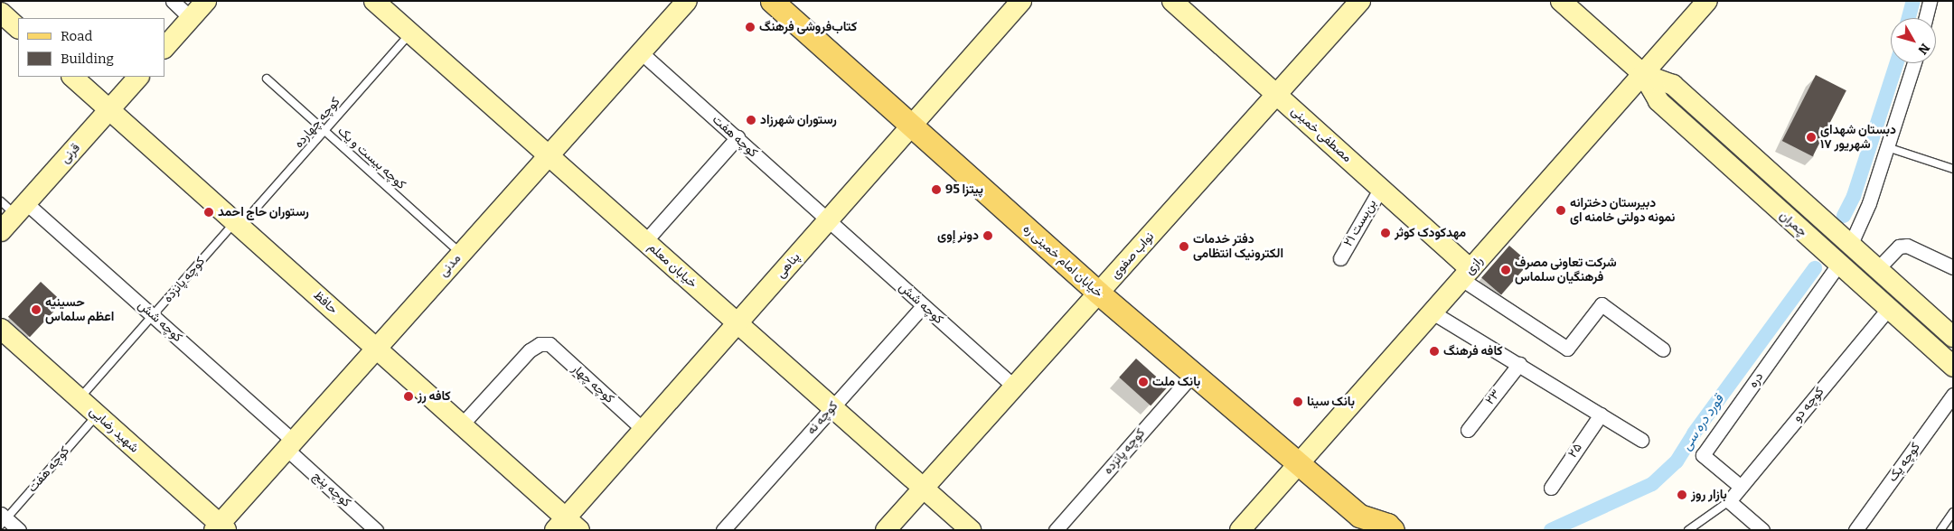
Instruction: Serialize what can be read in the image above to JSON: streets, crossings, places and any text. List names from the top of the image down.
{
  "streets": {
    "main road": ["خیابان امام خمینی ره"],
    "street": [
      "مصطفی خمینی",
      "کوچه هفت",
      "قرنی",
      "بن‌بست ۲۱",
      "چمران",
      "نواب صفوی",
      "مدنی",
      "خیابان معلم",
      "پناهی",
      "رازی",
      "کوچه پانزده",
      "حافظ",
      "کوچه شش",
      "دره",
      "کوچه چهار",
      "۲۳",
      "کوچه دو",
      "کوچه نه",
      "شهید رضایی",
      "۲۵",
      "کوچه یک",
      "کوچه پنج"
    ],
    "lane": ["کوچه چهارده", "کوچه بیست و یک"]
  },
  "crossings": [
    ["کوچه چهارده", "کوچه بیست و یک"],
    ["کوچه چهارده", "خیابان معلم"],
    ["کوچه چهارده", "کوچه پانزده"],
    ["کوچه چهارده", "حافظ"],
    ["مصطفی خمینی", "بن‌بست ۲۱"],
    ["مصطفی خمینی", "نواب صفوی"],
    ["مصطفی خمینی", "رازی"],
    ["کوچه هفت", "مدنی"],
    ["کوچه هفت", "پناهی"],
    ["کوچه هفت", "کوچه شش"],
    ["کوچه هفت", "شهید رضایی"],
    ["قرنی", "حافظ"],
    ["قرنی", "کوچه شش"],
    ["کوچه بیست و یک", "مدنی"],
    ["چمران", "رازی"],
    ["چمران", "دره"],
    ["چمران", "کوچه دو"],
    ["نواب صفوی", "خیابان امام خمینی ره"],
    ["نواب صفوی", "خیابان معلم"],
    ["نواب صفوی", "کوچه شش"],
    ["خیابان امام خمینی ره", "پناهی"],
    ["خیابان امام خمینی ره", "رازی"],
    ["خیابان امام خمینی ره", "کوچه پانزده"],
    ["مدنی", "خیابان معلم"],
    ["مدنی", "حافظ"],
    ["مدنی", "کوچه شش"],
    ["مدنی", "شهید رضایی"],
    ["مدنی", "کوچه پنج"],
    ["خیابان معلم", "پناهی"],
    ["خیابان معلم", "کوچه نه"],
    ["پناهی", "حافظ"],
    ["پناهی", "کوچه شش"],
    ["پناهی", "کوچه چهار"],
    ["کوچه پانزده", "حافظ"],
    ["کوچه پانزده", "کوچه شش"],
    ["کوچه پانزده", "شهید رضایی"],
    ["حافظ", "کوچه چهار"],
    ["کوچه شش", "کوچه نه"],
    ["کوچه شش", "کوچه پنج"],
    ["دره", "کوچه دو"]
  ],
  "water": ["قورد دره سی"],
  "places": [
    "کتاب‌فروشی فرهنگ",
    "رستوران شهرزاد",
    "دبستان شهدای ۱۷ شهریور",
    "پیتزا 95",
    "دبیرستان دخترانه نمونه دولتی خامنه ای",
    "رستوران حاج احمد",
    "مهدکودک کوثر",
    "دونر إوی",
    "دفتر خدمات الکترونیک انتظامی",
    "شرکت تعاونی مصرف فرهنگیان سلماس",
    "حسینیه اعظم سلماس",
    "کافه فرهنگ",
    "بانک ملت",
    "کافه رز",
    "بانک سینا",
    "بازار روز"
  ],
  "legend": ["Road", "Building"],
  "north": "bottom right"
}
